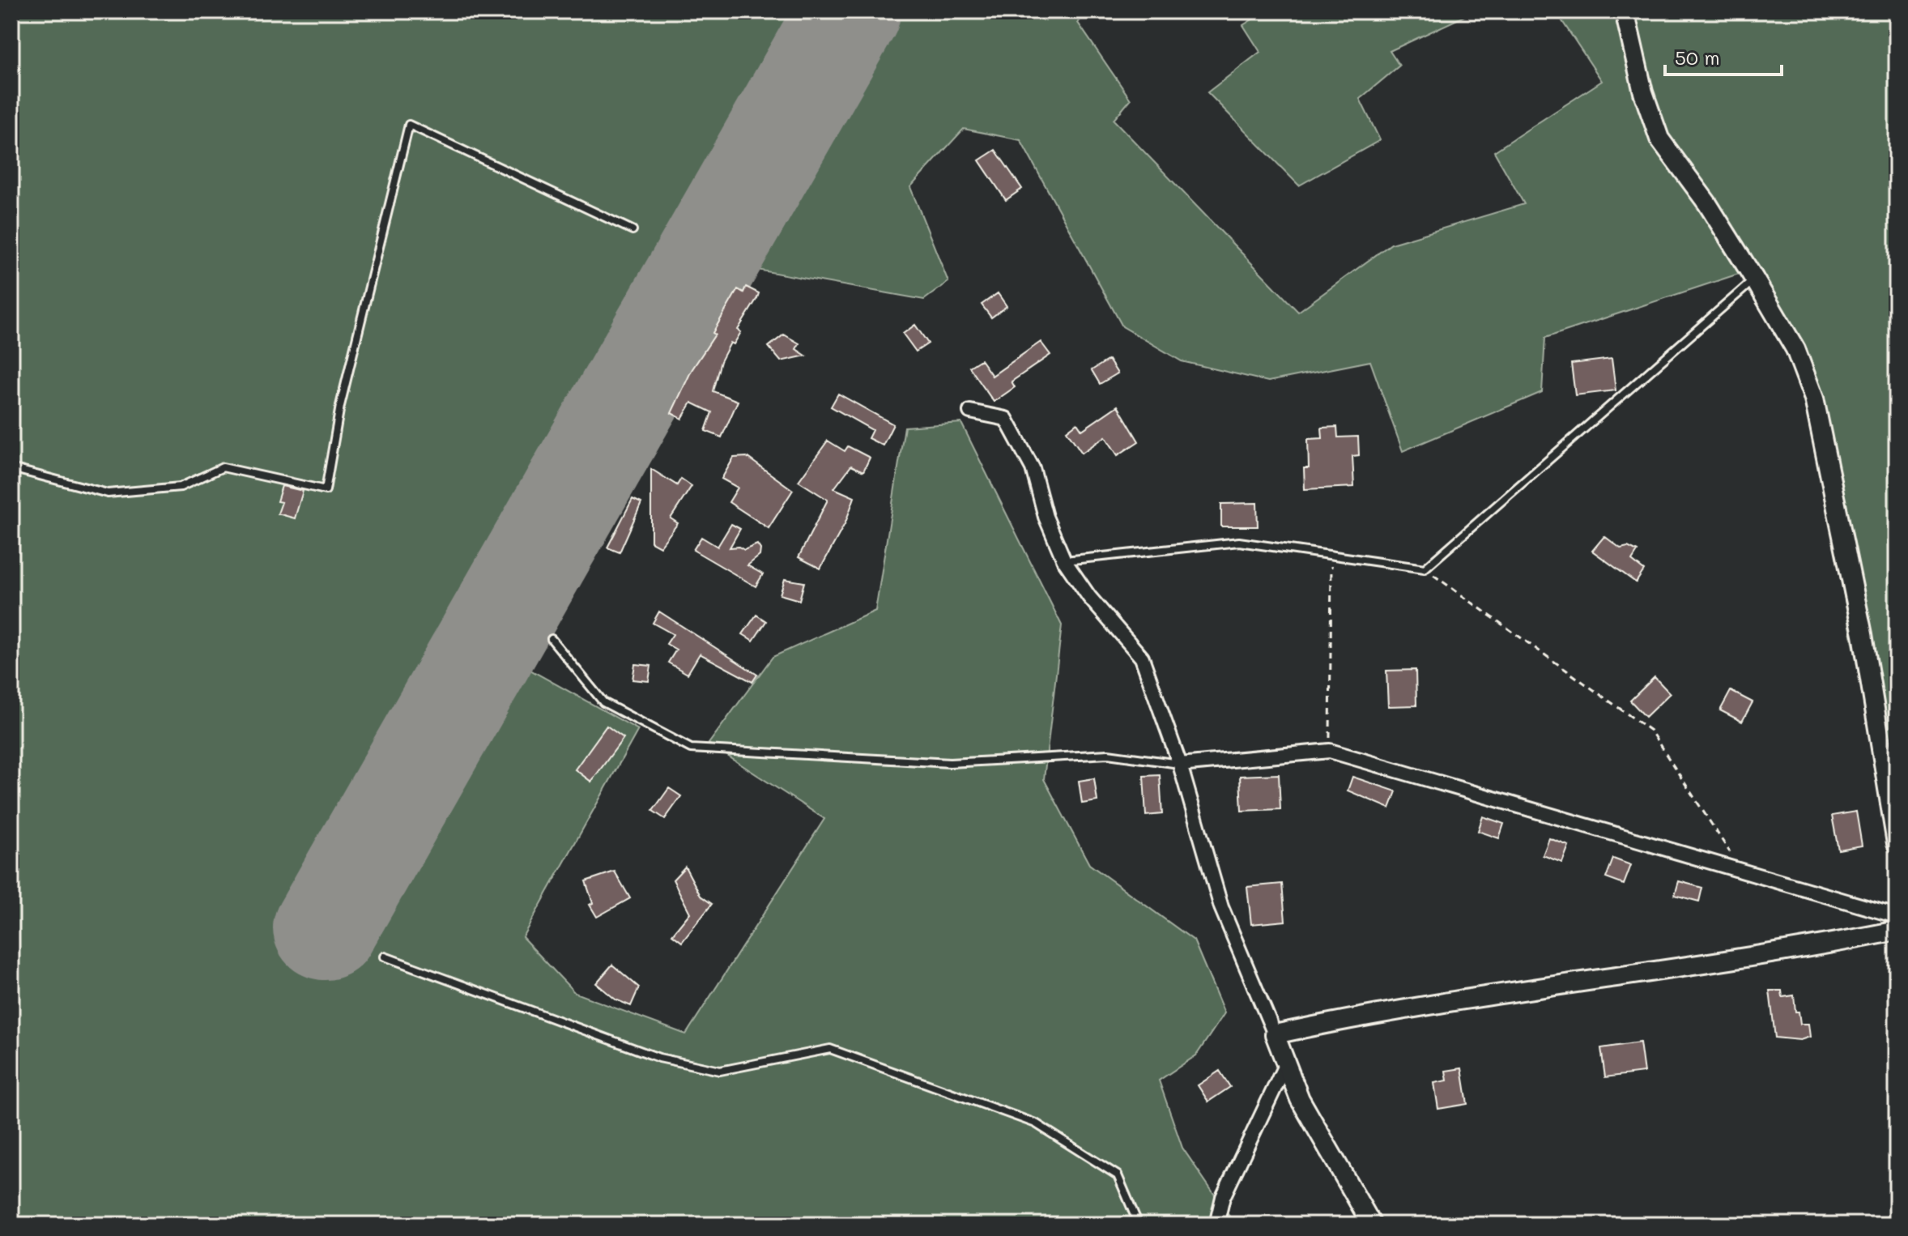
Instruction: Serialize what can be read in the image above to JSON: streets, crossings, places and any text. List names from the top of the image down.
{
  "scale_bar": "50 m"
}
